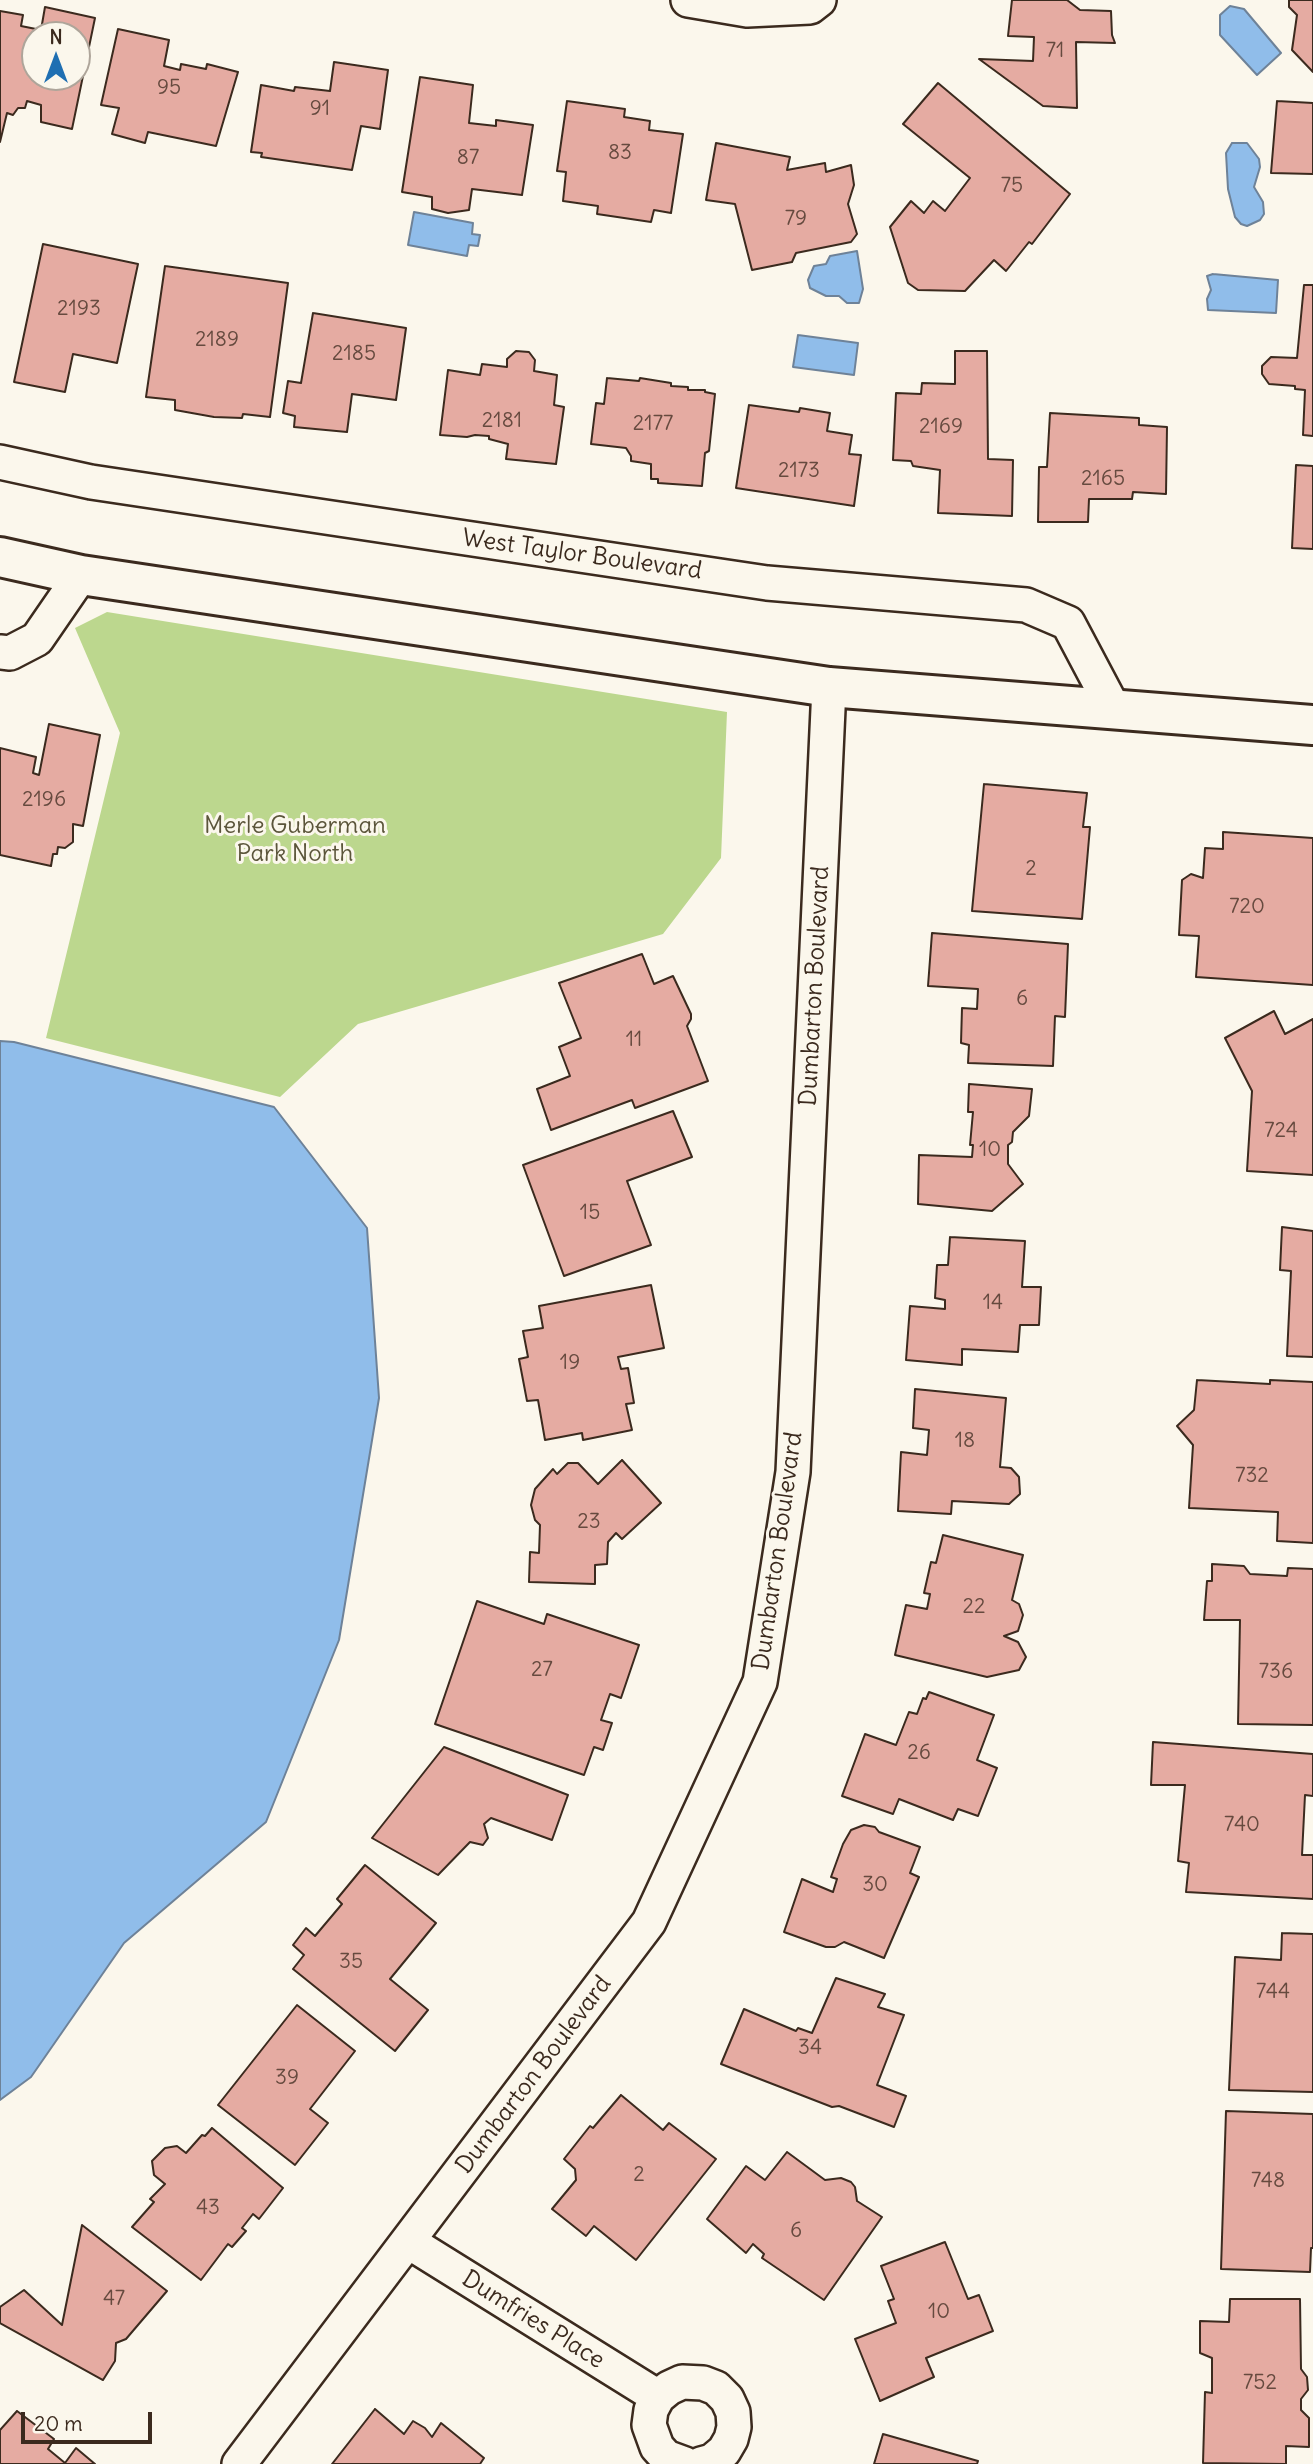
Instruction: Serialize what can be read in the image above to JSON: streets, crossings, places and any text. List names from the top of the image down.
{
  "streets": {
    "street": ["West Taylor Boulevard", "Dumbarton Boulevard", "Dumfries Place"]
  },
  "crossings": [
    ["Dumbarton Boulevard", "Dumfries Place"]
  ],
  "parks": ["Merle Guberman Park North"],
  "house_numbers": [
    "71",
    "95",
    "91",
    "83",
    "87",
    "75",
    "79",
    "2193",
    "2189",
    "2185",
    "2181",
    "2177",
    "2169",
    "2173",
    "2165",
    "2196",
    "2",
    "720",
    "6",
    "11",
    "724",
    "10",
    "15",
    "14",
    "19",
    "18",
    "732",
    "23",
    "22",
    "27",
    "736",
    "26",
    "740",
    "30",
    "35",
    "744",
    "34",
    "39",
    "2",
    "748",
    "43",
    "6",
    "47",
    "10",
    "752"
  ],
  "scale_bar": "20 m",
  "north": "top"
}
